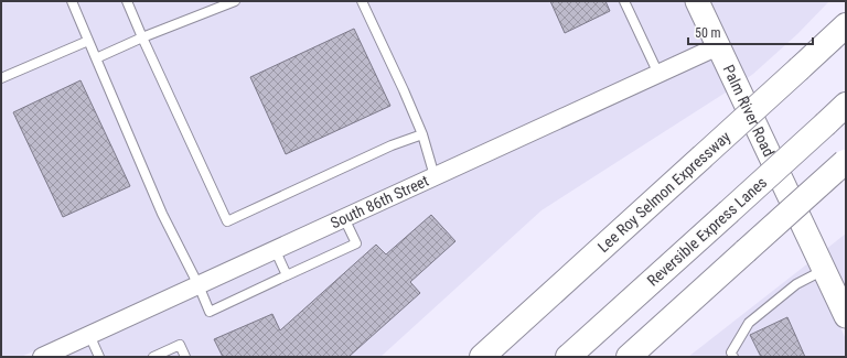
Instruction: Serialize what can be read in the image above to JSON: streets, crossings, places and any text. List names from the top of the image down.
{
  "streets": {
    "highway": ["Lee Roy Selmon Expressway", "Reversible Express Lanes"],
    "street": ["Palm River Road", "South 86th Street"]
  },
  "crossings": [
    ["Palm River Road", "South 86th Street"]
  ],
  "scale_bar": "50 m"
}
